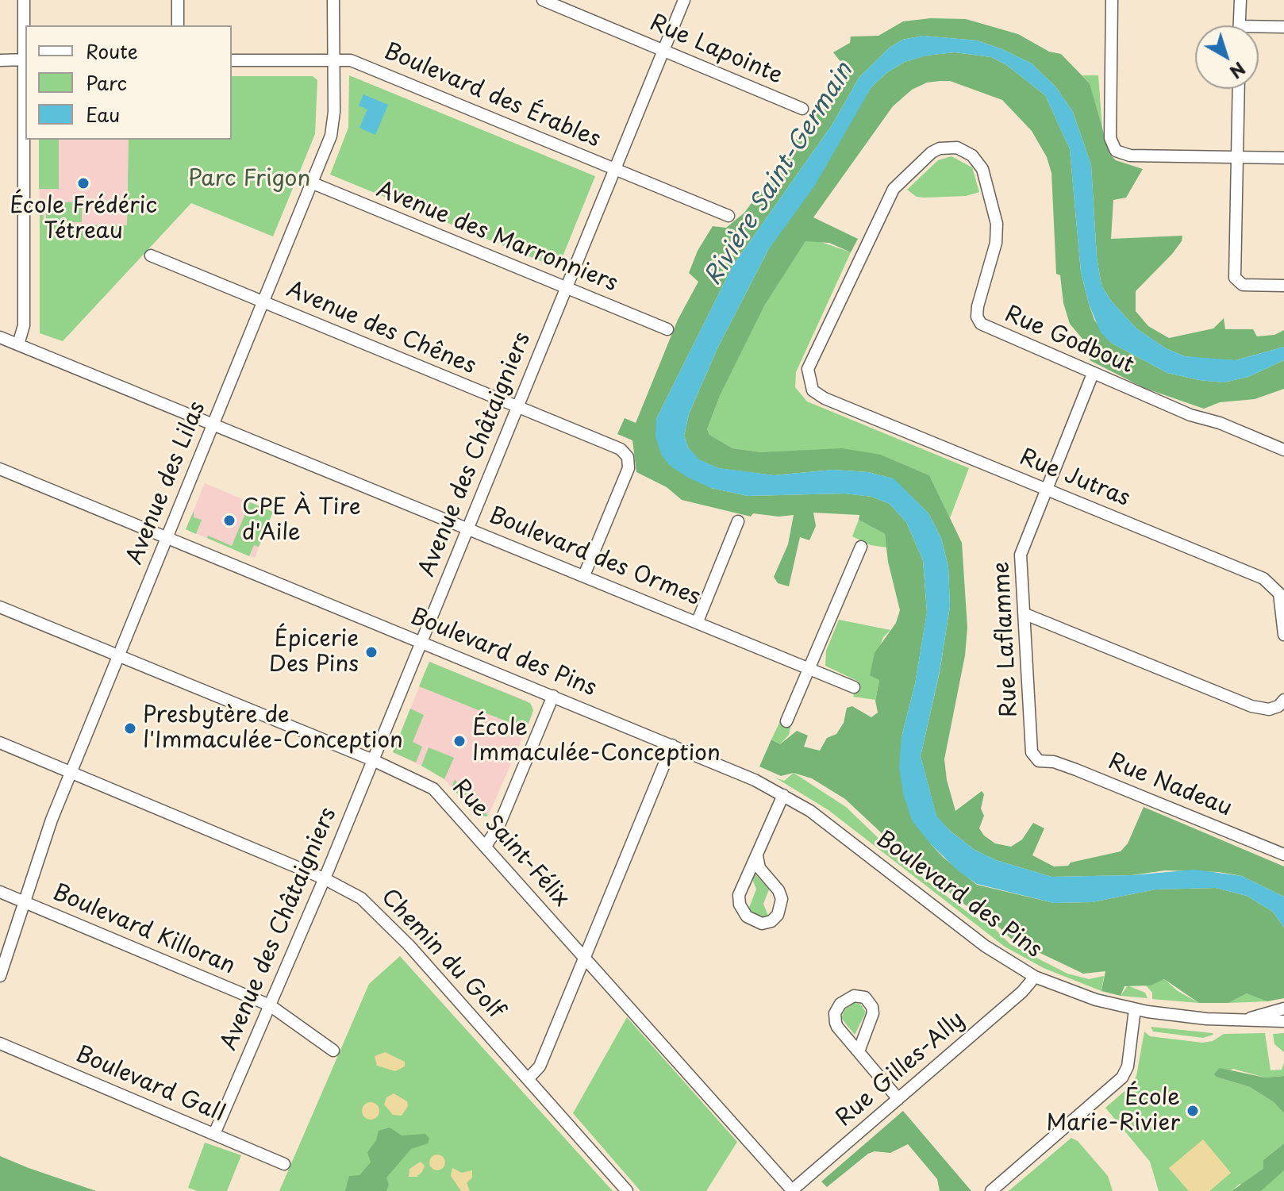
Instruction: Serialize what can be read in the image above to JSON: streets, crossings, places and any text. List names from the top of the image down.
{
  "streets": {
    "street": [
      "Rue Lapointe",
      "Boulevard des Érables",
      "Avenue des Marronniers",
      "Avenue des Chênes",
      "Rue Godbout",
      "Avenue des Châtaigniers",
      "Rue Jutras",
      "Avenue des Lilas",
      "Boulevard des Ormes",
      "Rue Laflamme",
      "Boulevard des Pins",
      "Rue Nadeau",
      "Rue Saint-Félix",
      "Boulevard Killoran",
      "Chemin du Golf",
      "Rue Gilles-Ally",
      "Boulevard Gall"
    ]
  },
  "crossings": [
    ["Rue Lapointe", "Avenue des Châtaigniers"],
    ["Boulevard des Érables", "Avenue des Châtaigniers"],
    ["Boulevard des Érables", "Avenue des Lilas"],
    ["Avenue des Marronniers", "Avenue des Châtaigniers"],
    ["Avenue des Marronniers", "Avenue des Lilas"],
    ["Avenue des Chênes", "Avenue des Châtaigniers"],
    ["Avenue des Chênes", "Avenue des Lilas"],
    ["Avenue des Chênes", "Boulevard des Ormes"],
    ["Rue Godbout", "Rue Jutras"],
    ["Rue Godbout", "Rue Laflamme"],
    ["Avenue des Châtaigniers", "Boulevard des Ormes"],
    ["Avenue des Châtaigniers", "Boulevard des Pins"],
    ["Avenue des Châtaigniers", "Rue Saint-Félix"],
    ["Avenue des Châtaigniers", "Boulevard Killoran"],
    ["Avenue des Châtaigniers", "Chemin du Golf"],
    ["Avenue des Châtaigniers", "Boulevard Gall"],
    ["Rue Jutras", "Rue Laflamme"],
    ["Avenue des Lilas", "Boulevard des Ormes"],
    ["Avenue des Lilas", "Boulevard des Pins"],
    ["Avenue des Lilas", "Rue Saint-Félix"],
    ["Avenue des Lilas", "Boulevard Killoran"],
    ["Avenue des Lilas", "Chemin du Golf"],
    ["Rue Laflamme", "Rue Nadeau"],
    ["Boulevard des Pins", "Rue Gilles-Ally"],
    ["Rue Saint-Félix", "Rue Gilles-Ally"]
  ],
  "water": ["Rivière Saint-Germain"],
  "parks": ["Parc Frigon"],
  "places": [
    "École Frédéric Tétreau",
    "CPE À Tire d'Aile",
    "Épicerie Des Pins",
    "Presbytère de l'Immaculée-Conception",
    "École Immaculée-Conception",
    "École Marie-Rivier"
  ],
  "legend": ["Route", "Parc", "Eau"],
  "north": "bottom right"
}
